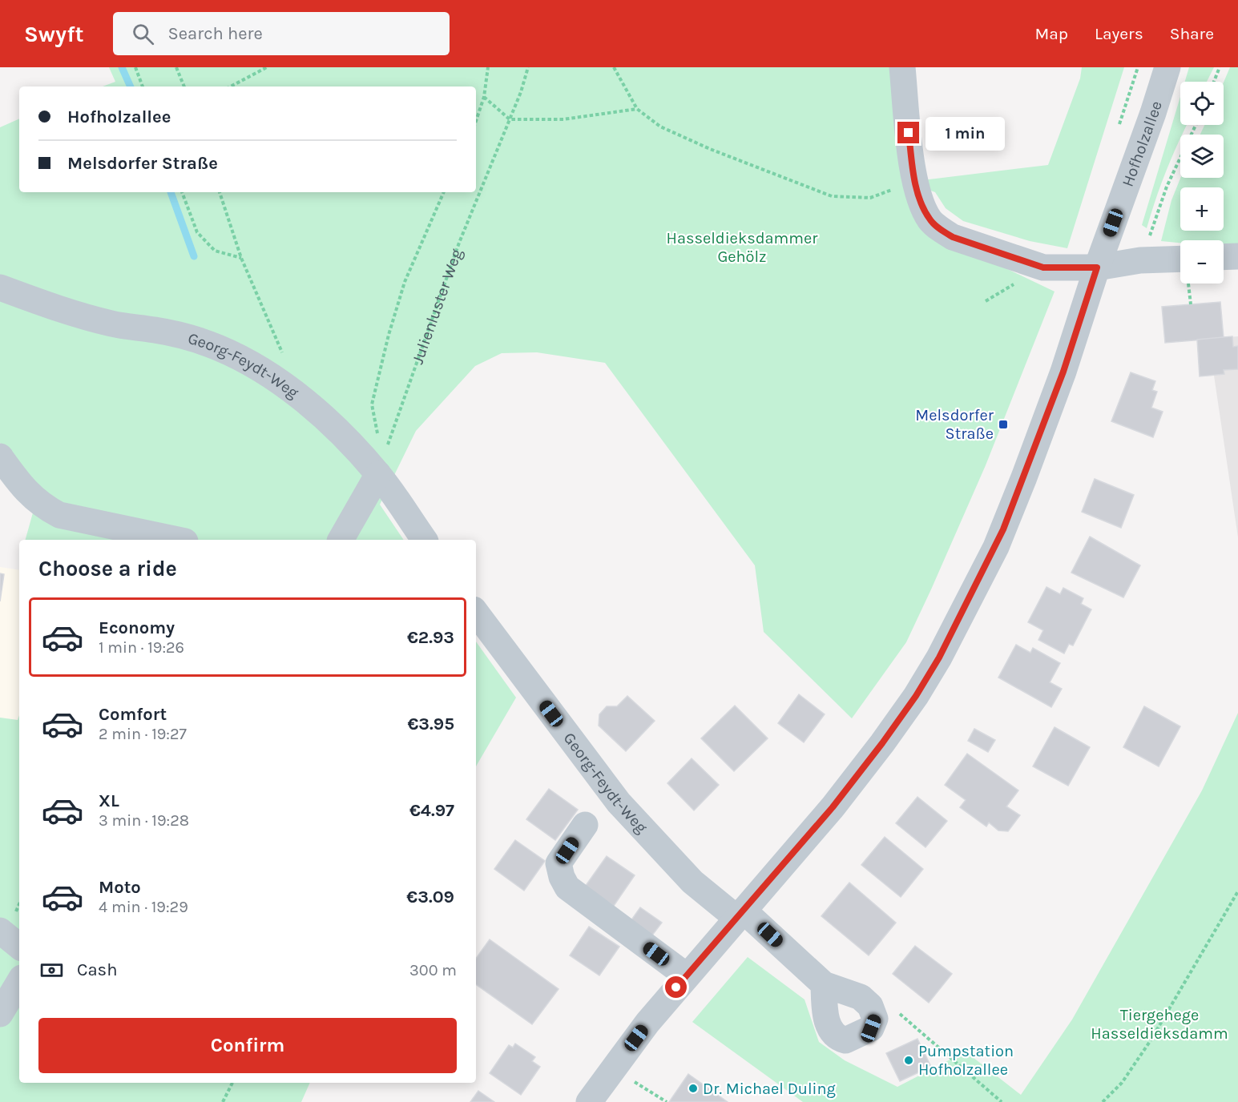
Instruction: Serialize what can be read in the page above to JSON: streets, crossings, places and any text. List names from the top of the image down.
{
  "streets": {
    "street": ["Hofholzallee", "Georg-Feydt-Weg"],
    "path": ["Julienluster Weg"]
  },
  "crossings": [
    ["Hofholzallee", "Georg-Feydt-Weg"],
    ["Julienluster Weg", "Georg-Feydt-Weg"]
  ],
  "parks": ["Hasseldieksdammer Gehölz", "Tiergehege Hasseldieksdamm"],
  "places": {
    "transit": ["Melsdorfer Straße"],
    "other": ["Pumpstation Hofholzallee", "Dr. Michael Duling"]
  },
  "page": {
    "header": "Swyft",
    "search": "Search here",
    "nav": ["Map", "Layers", "Share"],
    "map_buttons": ["+", "−"],
    "banner": ["Hofholzallee", "Melsdorfer Straße"],
    "bubble": "1 min",
    "heading": "Choose a ride",
    "list": [
      {
        "name": "Economy",
        "note": "1 min · 19:26",
        "value": "€2.93"
      },
      {
        "name": "Comfort",
        "note": "2 min · 19:27",
        "value": "€3.95"
      },
      {
        "name": "XL",
        "note": "3 min · 19:28",
        "value": "€4.97"
      },
      {
        "name": "Moto",
        "note": "4 min · 19:29",
        "value": "€3.09"
      }
    ],
    "pay": ["Cash", "300 m"],
    "buttons": "Confirm"
  }
}
